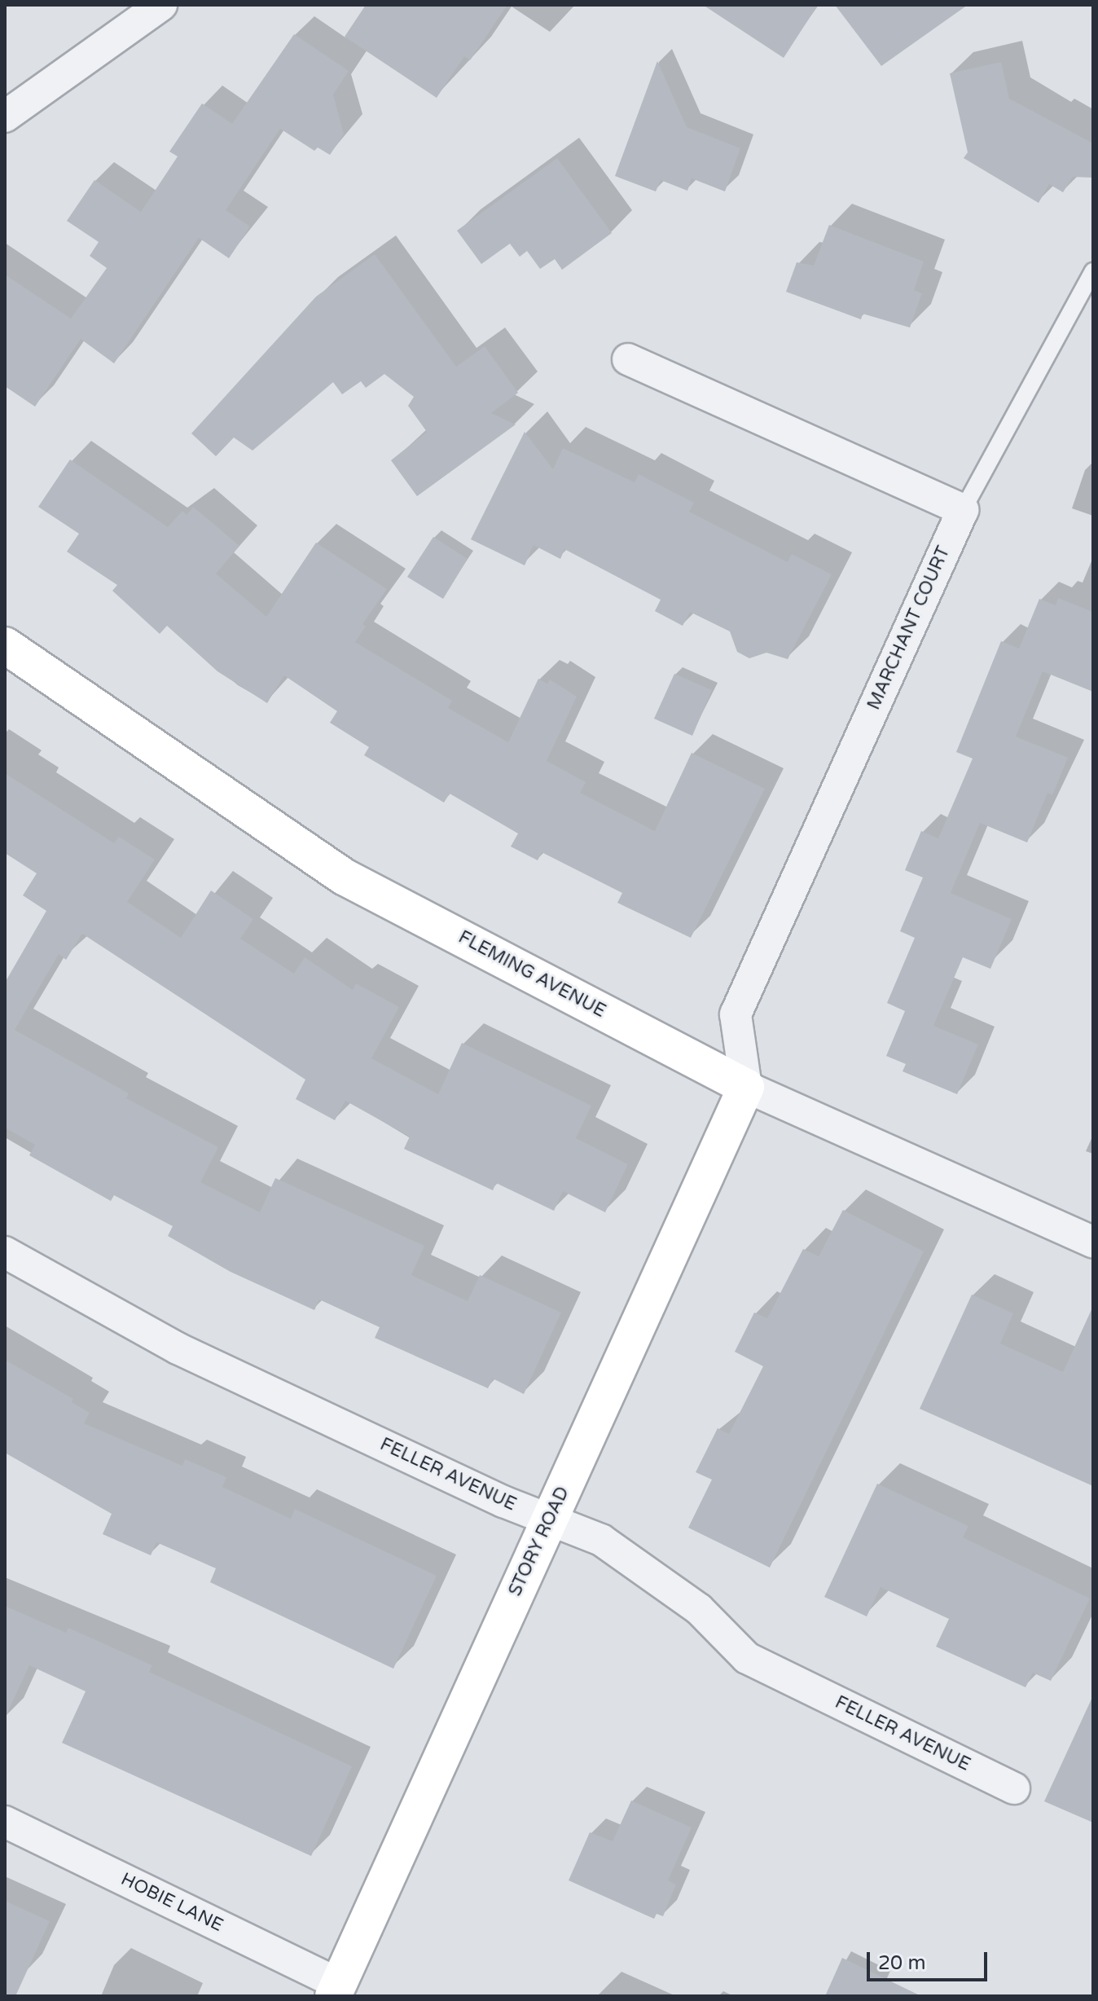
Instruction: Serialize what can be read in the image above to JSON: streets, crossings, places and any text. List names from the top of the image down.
{
  "streets": {
    "street": [
      "MARCHANT COURT",
      "FLEMING AVENUE",
      "FELLER AVENUE",
      "STORY ROAD",
      "HOBIE LANE"
    ]
  },
  "crossings": [
    ["MARCHANT COURT", "FLEMING AVENUE"],
    ["MARCHANT COURT", "STORY ROAD"],
    ["FLEMING AVENUE", "STORY ROAD"],
    ["FELLER AVENUE", "STORY ROAD"],
    ["STORY ROAD", "HOBIE LANE"]
  ],
  "scale_bar": "20 m"
}
